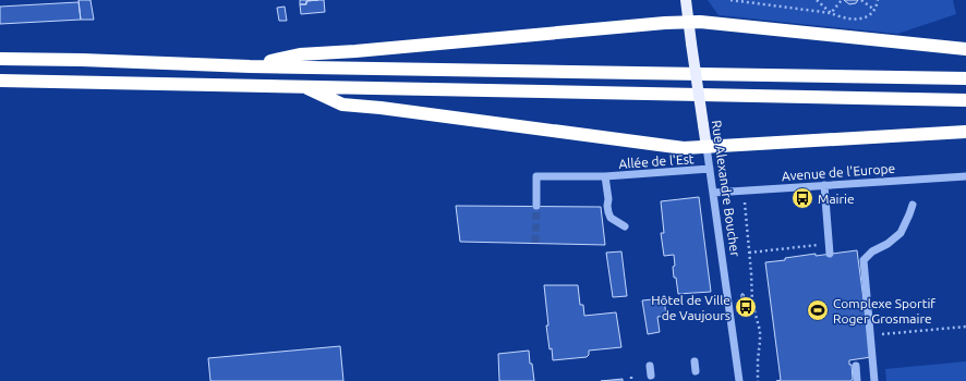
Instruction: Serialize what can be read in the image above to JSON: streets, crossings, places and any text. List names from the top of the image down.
{
  "streets": {
    "main road": ["Rue Alexandre Boucher"],
    "street": ["Allée de l'Est", "Avenue de l'Europe"]
  },
  "crossings": [
    ["Allée de l'Est", "Rue Alexandre Boucher"],
    ["Avenue de l'Europe", "Rue Alexandre Boucher"]
  ],
  "places": {
    "bus stop": ["Mairie", "Hôtel de Ville de Vaujours"],
    "sports": ["Complexe Sportif Roger Grosmaire"]
  }
}
